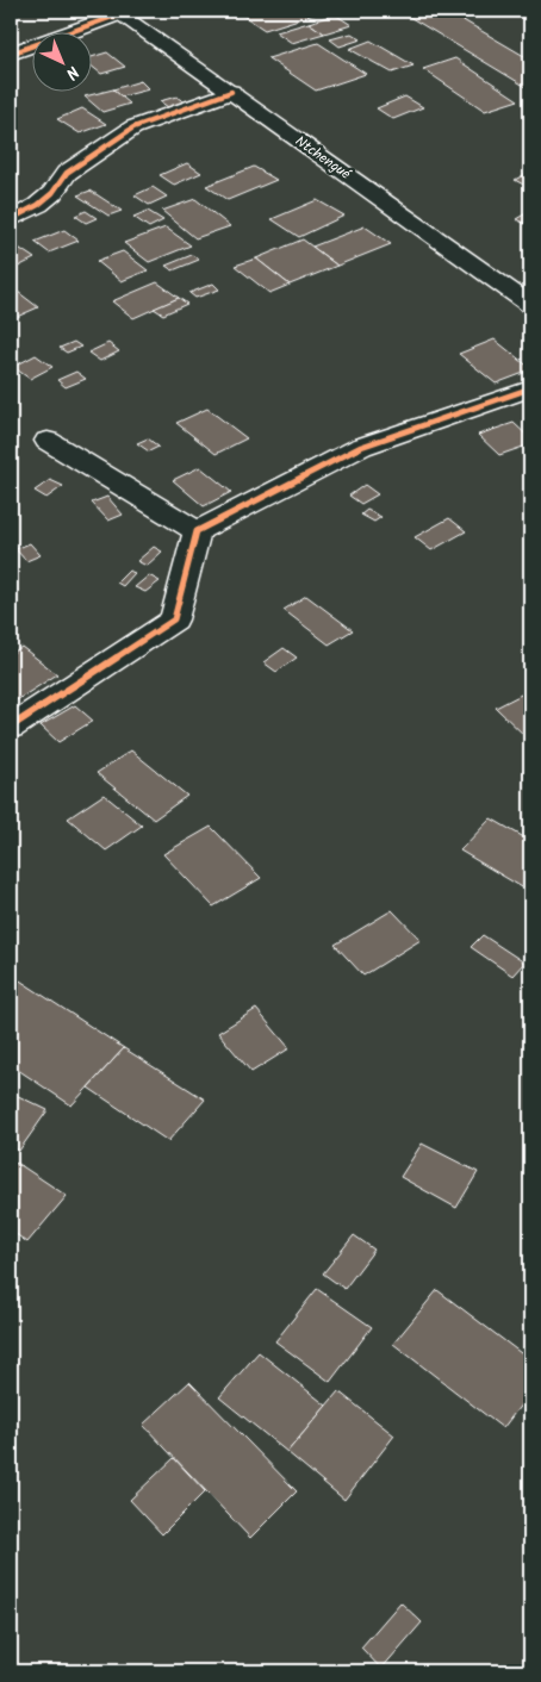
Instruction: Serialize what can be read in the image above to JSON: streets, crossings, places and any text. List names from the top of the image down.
{
  "streets": {
    "street": ["Ntchengué"]
  },
  "north": "bottom right"
}
